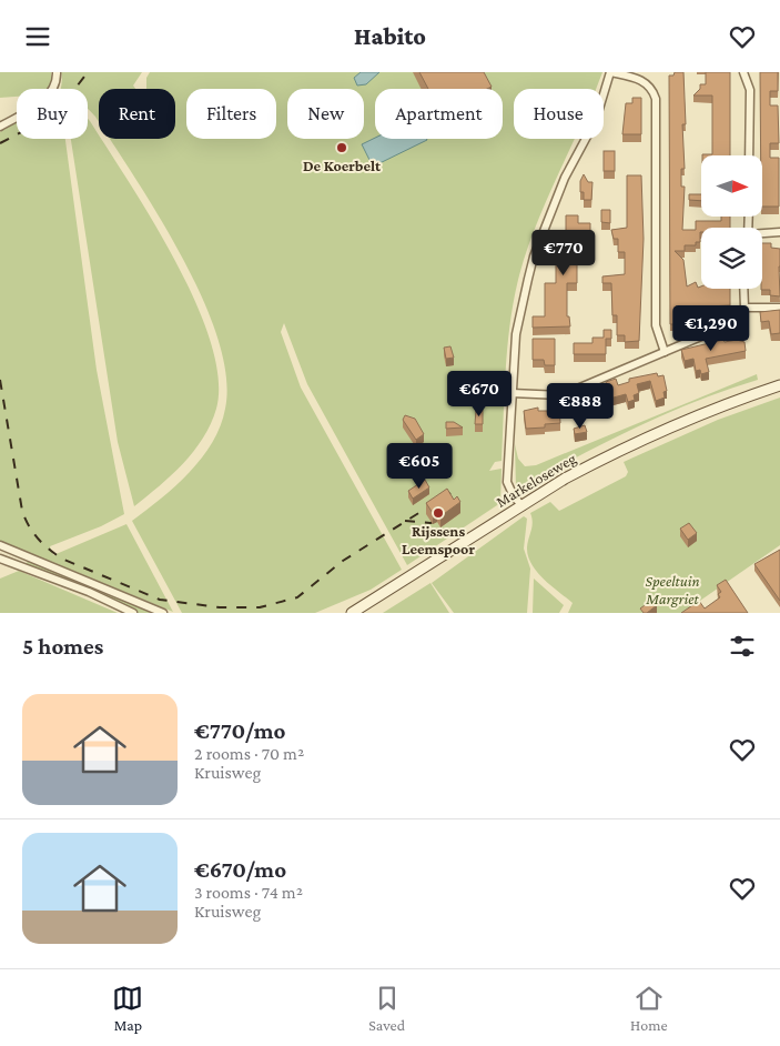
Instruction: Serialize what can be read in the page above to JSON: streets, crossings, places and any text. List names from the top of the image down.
{
  "streets": {
    "main road": ["Markeloseweg"]
  },
  "parks": ["Speeltuin Margriet"],
  "places": ["De Koerbelt", "Rijssens Leemspoor"],
  "north": "right",
  "page": {
    "header": "Habito",
    "chip": [
      "Buy",
      "Rent",
      "Filters",
      "New",
      "Apartment",
      "House"
    ],
    "price": [
      "€770",
      "€1,290",
      "€670",
      "€888",
      "€605"
    ],
    "heading": "5 homes",
    "list": [
      {
        "name": "€770/mo",
        "note": "2 rooms · 70 m² · Kruisweg"
      },
      {
        "name": "€670/mo",
        "note": "3 rooms · 74 m² · Kruisweg"
      }
    ],
    "tabs": ["Map", "Saved", "Home"]
  }
}
